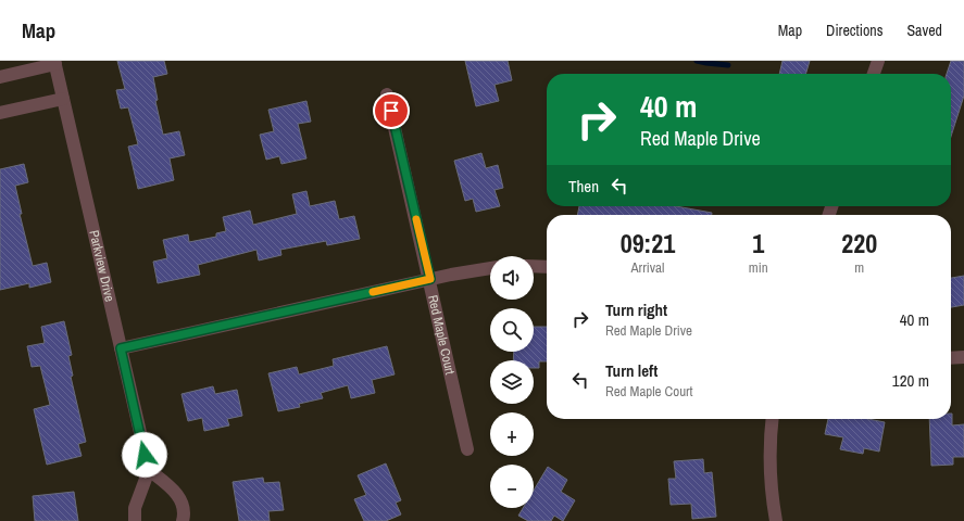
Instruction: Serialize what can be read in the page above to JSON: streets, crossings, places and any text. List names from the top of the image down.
{
  "streets": {
    "street": ["Parkview Drive", "Red Maple Court"]
  },
  "page": {
    "header": "Map",
    "nav": ["Map", "Directions", "Saved"],
    "turn": ["40 m", "Red Maple Drive"],
    "then": "Then",
    "eta": [
      "09:21",
      "Arrival",
      "1",
      "min",
      "220",
      "m"
    ],
    "map_buttons": ["+", "−"],
    "list": [
      {
        "name": "Turn right",
        "note": "Red Maple Drive",
        "value": "40 m"
      },
      {
        "name": "Turn left",
        "note": "Red Maple Court",
        "value": "120 m"
      }
    ]
  }
}
